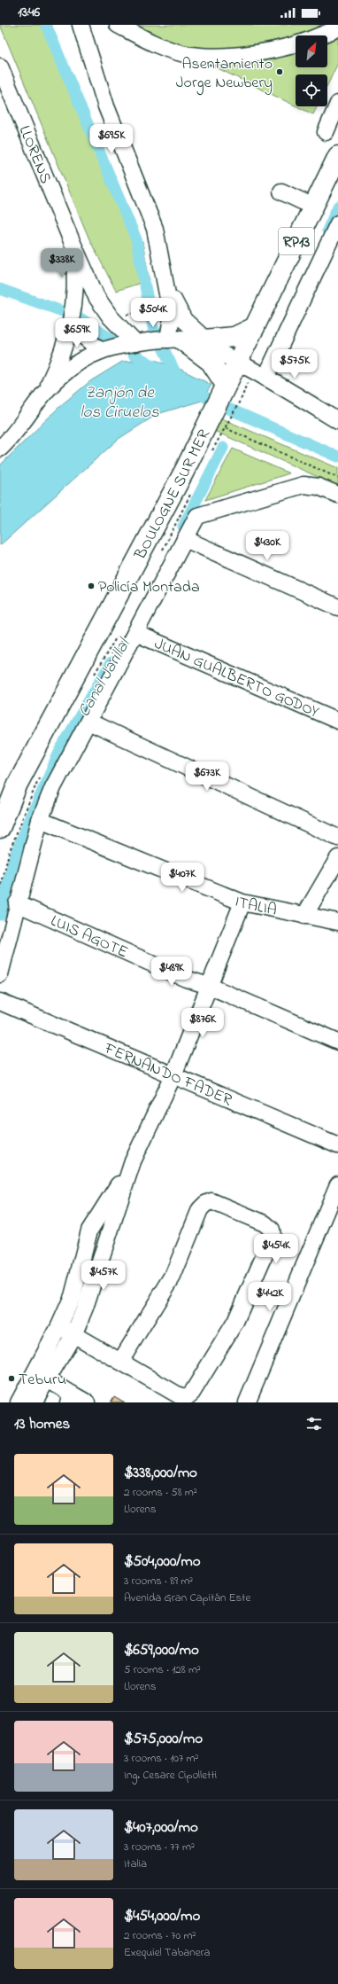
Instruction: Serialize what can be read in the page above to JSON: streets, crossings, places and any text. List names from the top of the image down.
{
  "streets": {
    "main road": ["RP13", "BOULOGNE SUR MER"],
    "street": [
      "LLORENS",
      "JUAN GUALBERTO GODOY",
      "ITALIA",
      "LUIS AGOTE",
      "FERNANDO FADER"
    ]
  },
  "water": ["Zanjón de los Ciruelos", "Canal Jarillal"],
  "places": ["Asentamiento Jorge Newbery", "Policía Montada", "Teburu"],
  "north": "top right",
  "page": {
    "status": "13:46",
    "price": [
      "$695K",
      "$338K",
      "$504K",
      "$659K",
      "$575K",
      "$430K",
      "$673K",
      "$407K",
      "$489K",
      "$876K",
      "$454K",
      "$457K",
      "$442K"
    ],
    "heading": "13 homes",
    "list": [
      {
        "name": "$338,000/mo",
        "note": "2 rooms · 58 m² · Llorens"
      },
      {
        "name": "$504,000/mo",
        "note": "3 rooms · 89 m² · Avenida Gran Capitán Este"
      },
      {
        "name": "$659,000/mo",
        "note": "5 rooms · 128 m² · Llorens"
      },
      {
        "name": "$575,000/mo",
        "note": "3 rooms · 107 m² · Ing. Cesare Cipolletti"
      },
      {
        "name": "$407,000/mo",
        "note": "3 rooms · 77 m² · Italia"
      },
      {
        "name": "$454,000/mo",
        "note": "2 rooms · 70 m² · Exequiel Tabanera"
      }
    ]
  }
}
